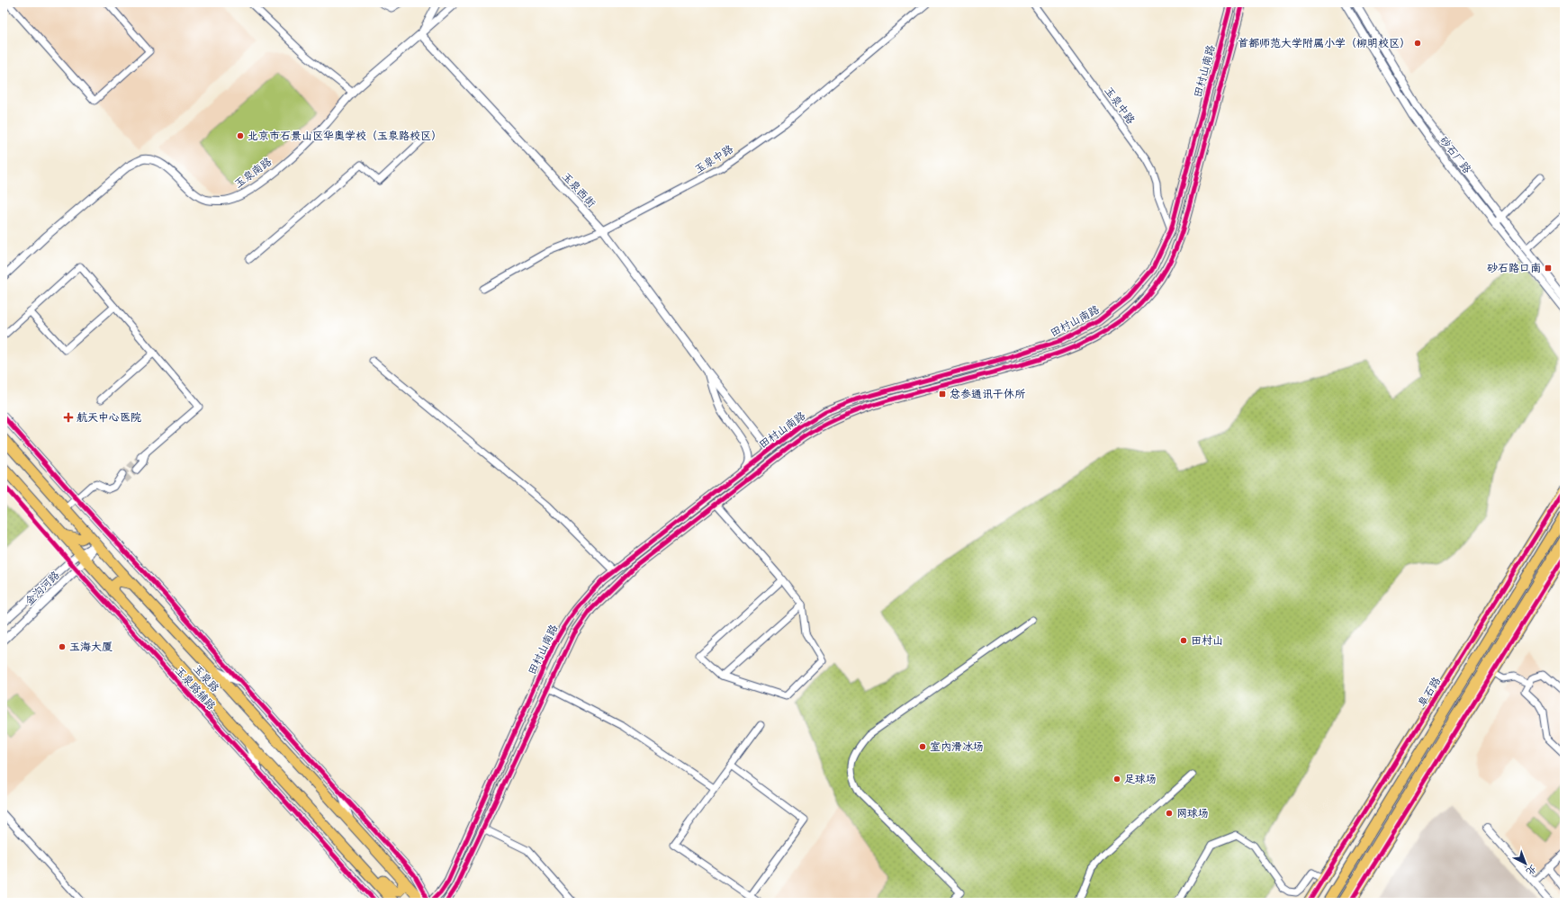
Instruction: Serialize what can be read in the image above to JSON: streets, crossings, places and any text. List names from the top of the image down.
{
  "streets": {
    "main road": ["田村山南路", "玉泉路", "阜石路"],
    "street": [
      "玉泉中路",
      "砂石厂路",
      "玉泉南路",
      "玉泉西街",
      "金沟河路",
      "玉泉路辅路"
    ]
  },
  "crossings": [
    ["田村山南路", "玉泉中路"],
    ["田村山南路", "玉泉西街"],
    ["玉泉中路", "玉泉西街"],
    ["玉泉南路", "玉泉西街"],
    ["金沟河路", "玉泉路"],
    ["金沟河路", "玉泉路辅路"]
  ],
  "places": {
    "other": [
      "首都师范大学附属小学（柳明校区）",
      "北京市石景山区华奥学校（玉泉路校区）",
      "田村山",
      "玉海大厦",
      "室内滑冰场",
      "足球场",
      "网球场"
    ],
    "transit": ["砂石路口南", "总参通讯干休所"],
    "health": ["航天中心医院"]
  },
  "north": "bottom right"
}
